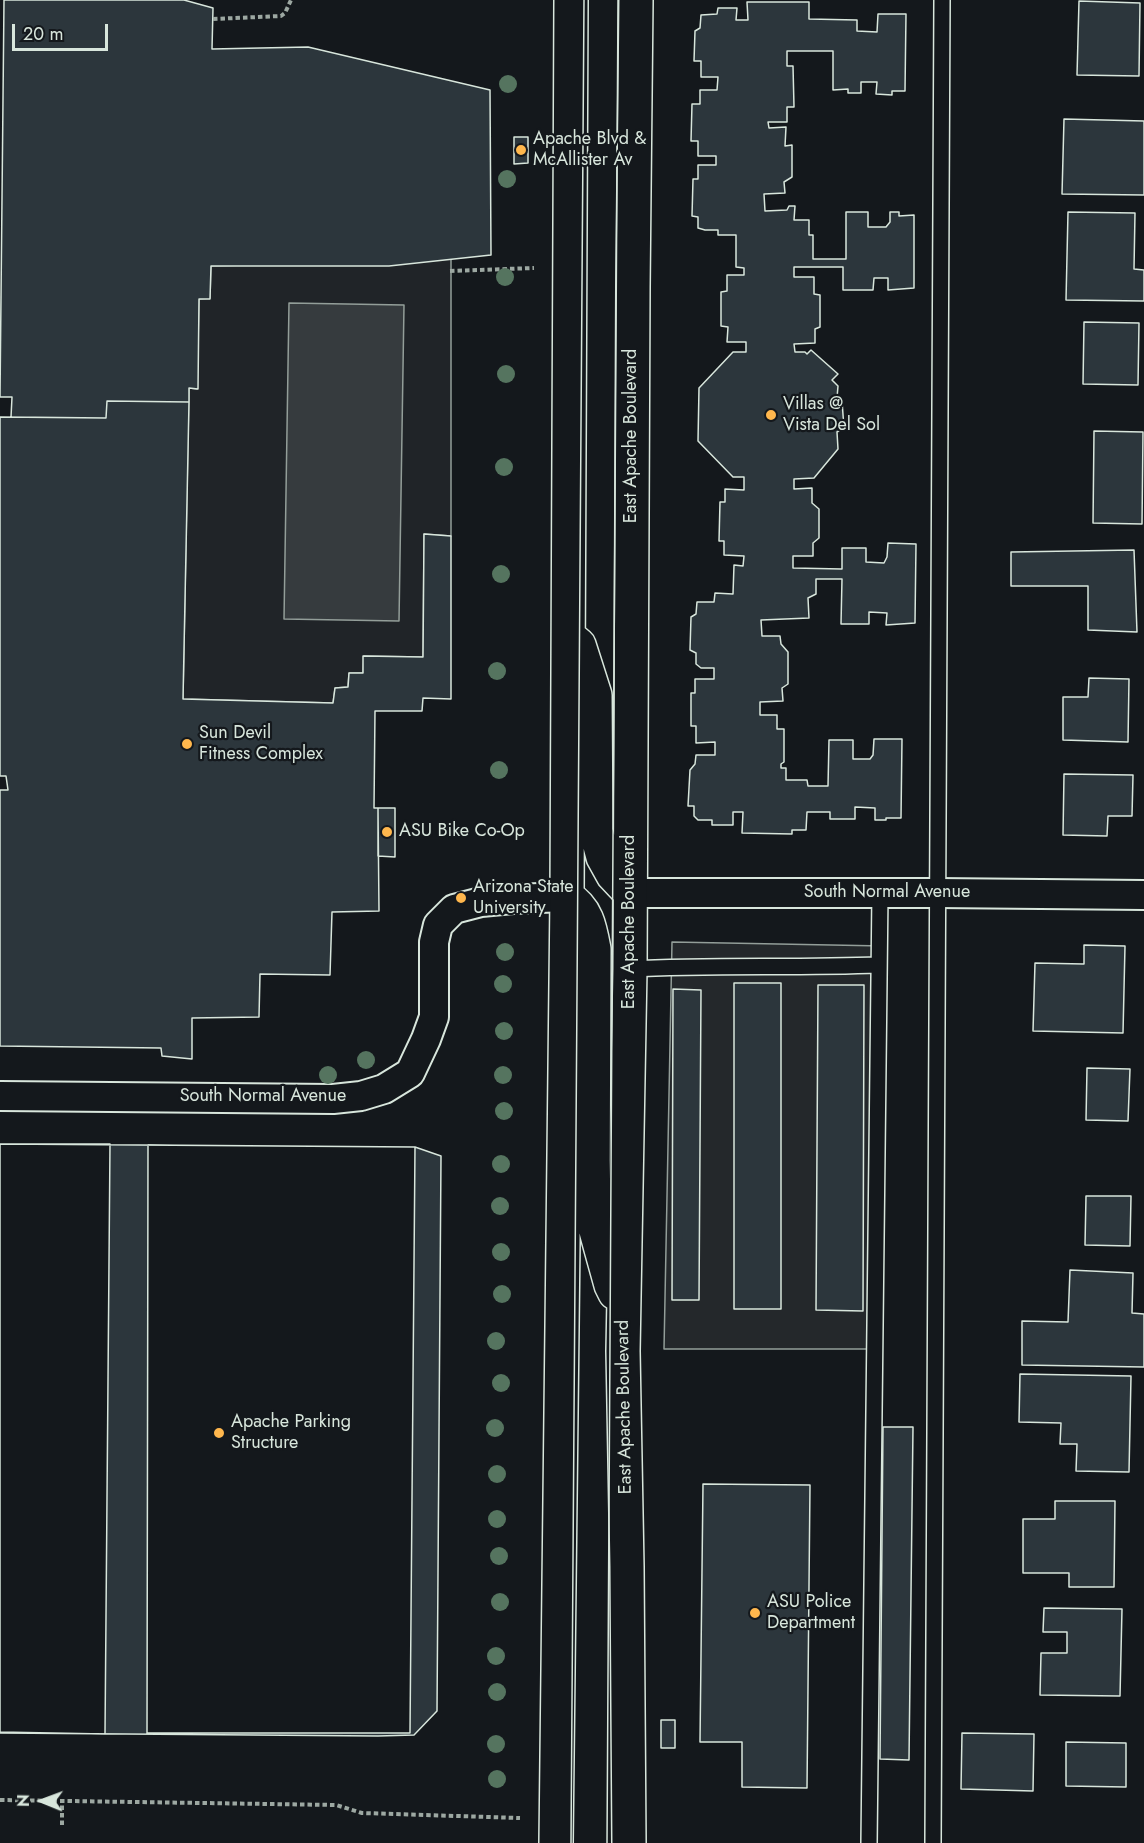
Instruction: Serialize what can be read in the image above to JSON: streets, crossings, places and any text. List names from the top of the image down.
{
  "streets": {
    "main road": ["East Apache Boulevard"],
    "street": ["South Normal Avenue"]
  },
  "crossings": [
    ["East Apache Boulevard", "South Normal Avenue"]
  ],
  "places": [
    "Apache Blvd & McAllister Av",
    "Villas @ Vista Del Sol",
    "Sun Devil Fitness Complex",
    "ASU Bike Co-Op",
    "Arizona State University",
    "Apache Parking Structure",
    "ASU Police Department"
  ],
  "scale_bar": "20 m",
  "north": "left"
}
